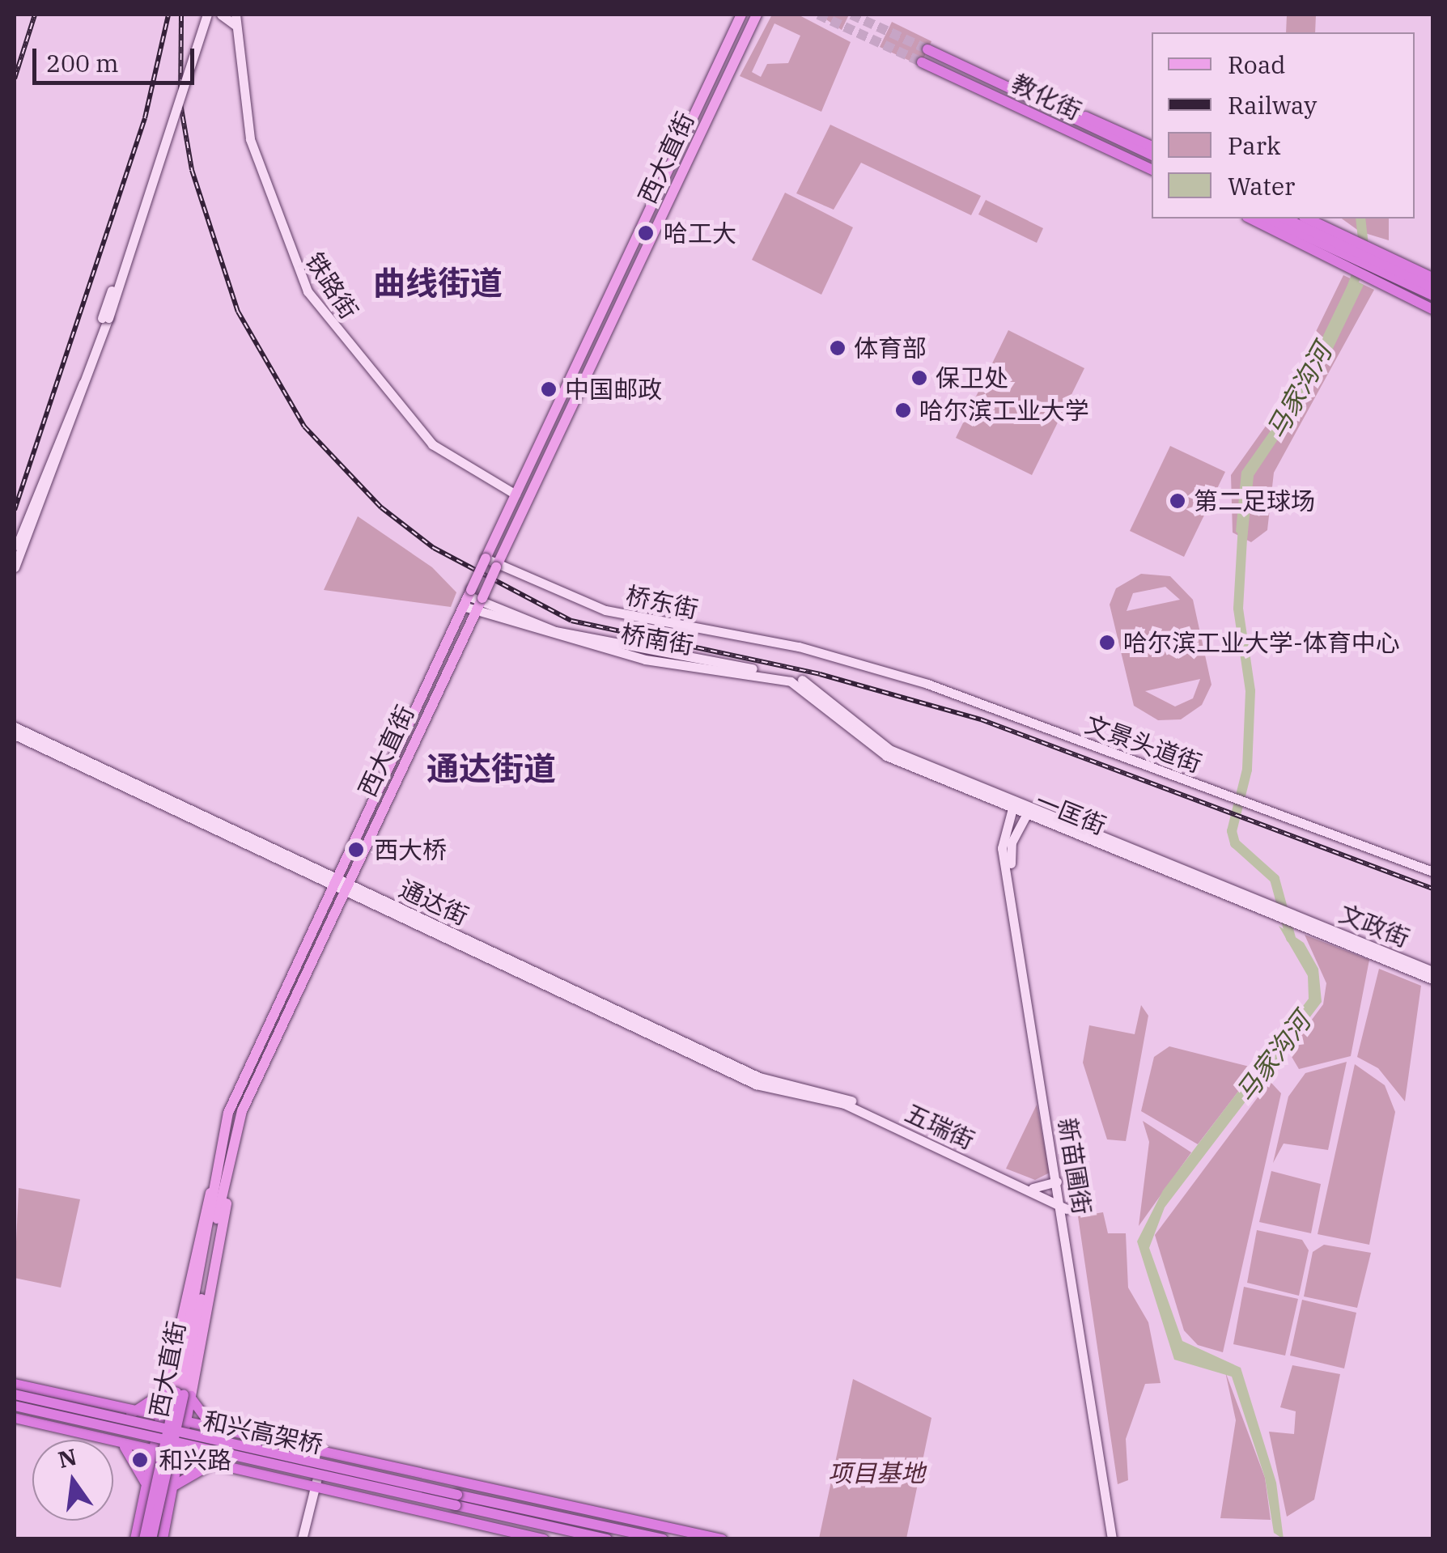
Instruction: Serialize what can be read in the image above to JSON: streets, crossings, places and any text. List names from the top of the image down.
{
  "streets": {
    "highway": ["教化街", "西大直街", "和兴高架桥"],
    "main road": [
      "铁路街",
      "桥东街",
      "桥南街",
      "文景头道街",
      "一匡街",
      "通达街",
      "文政街",
      "五瑞街",
      "新苗圃街"
    ]
  },
  "crossings": [
    ["西大直街", "铁路街"],
    ["西大直街", "桥东街"],
    ["西大直街", "桥南街"],
    ["西大直街", "通达街"],
    ["桥东街", "文景头道街"],
    ["桥南街", "一匡街"],
    ["一匡街", "文政街"],
    ["一匡街", "新苗圃街"],
    ["通达街", "五瑞街"],
    ["五瑞街", "新苗圃街"]
  ],
  "districts": ["曲线街道", "通达街道"],
  "water": ["马家沟河"],
  "parks": ["项目基地"],
  "places": [
    "哈工大",
    "体育部",
    "保卫处",
    "中国邮政",
    "哈尔滨工业大学",
    "第二足球场",
    "哈尔滨工业大学-体育中心",
    "西大桥",
    "和兴路"
  ],
  "legend": [
    "Road",
    "Railway",
    "Park",
    "Water"
  ],
  "scale_bar": "200 m",
  "north": "top"
}
